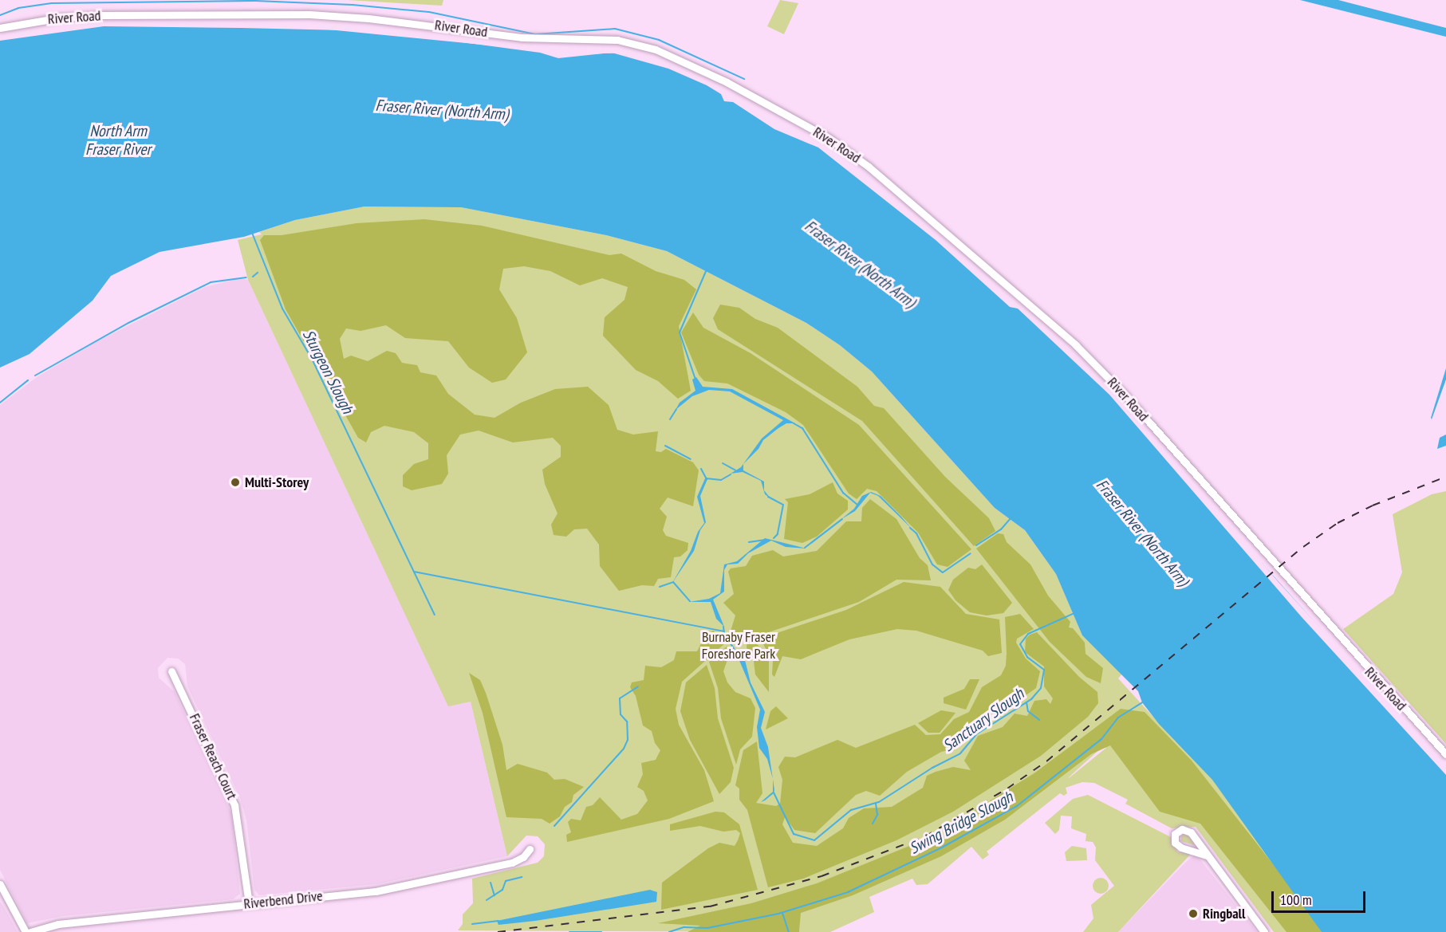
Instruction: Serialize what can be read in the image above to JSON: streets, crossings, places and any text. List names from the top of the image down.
{
  "streets": {
    "street": ["River Road", "Fraser Reach Court", "Riverbend Drive"]
  },
  "crossings": [
    ["Fraser Reach Court", "Riverbend Drive"]
  ],
  "water": [
    "Fraser River (North Arm)",
    "North Arm Fraser River",
    "Sturgeon Slough",
    "Sanctuary Slough",
    "Swing Bridge Slough"
  ],
  "parks": ["Burnaby Fraser Foreshore Park"],
  "places": ["Multi-Storey", "Ringball"],
  "scale_bar": "100 m"
}
